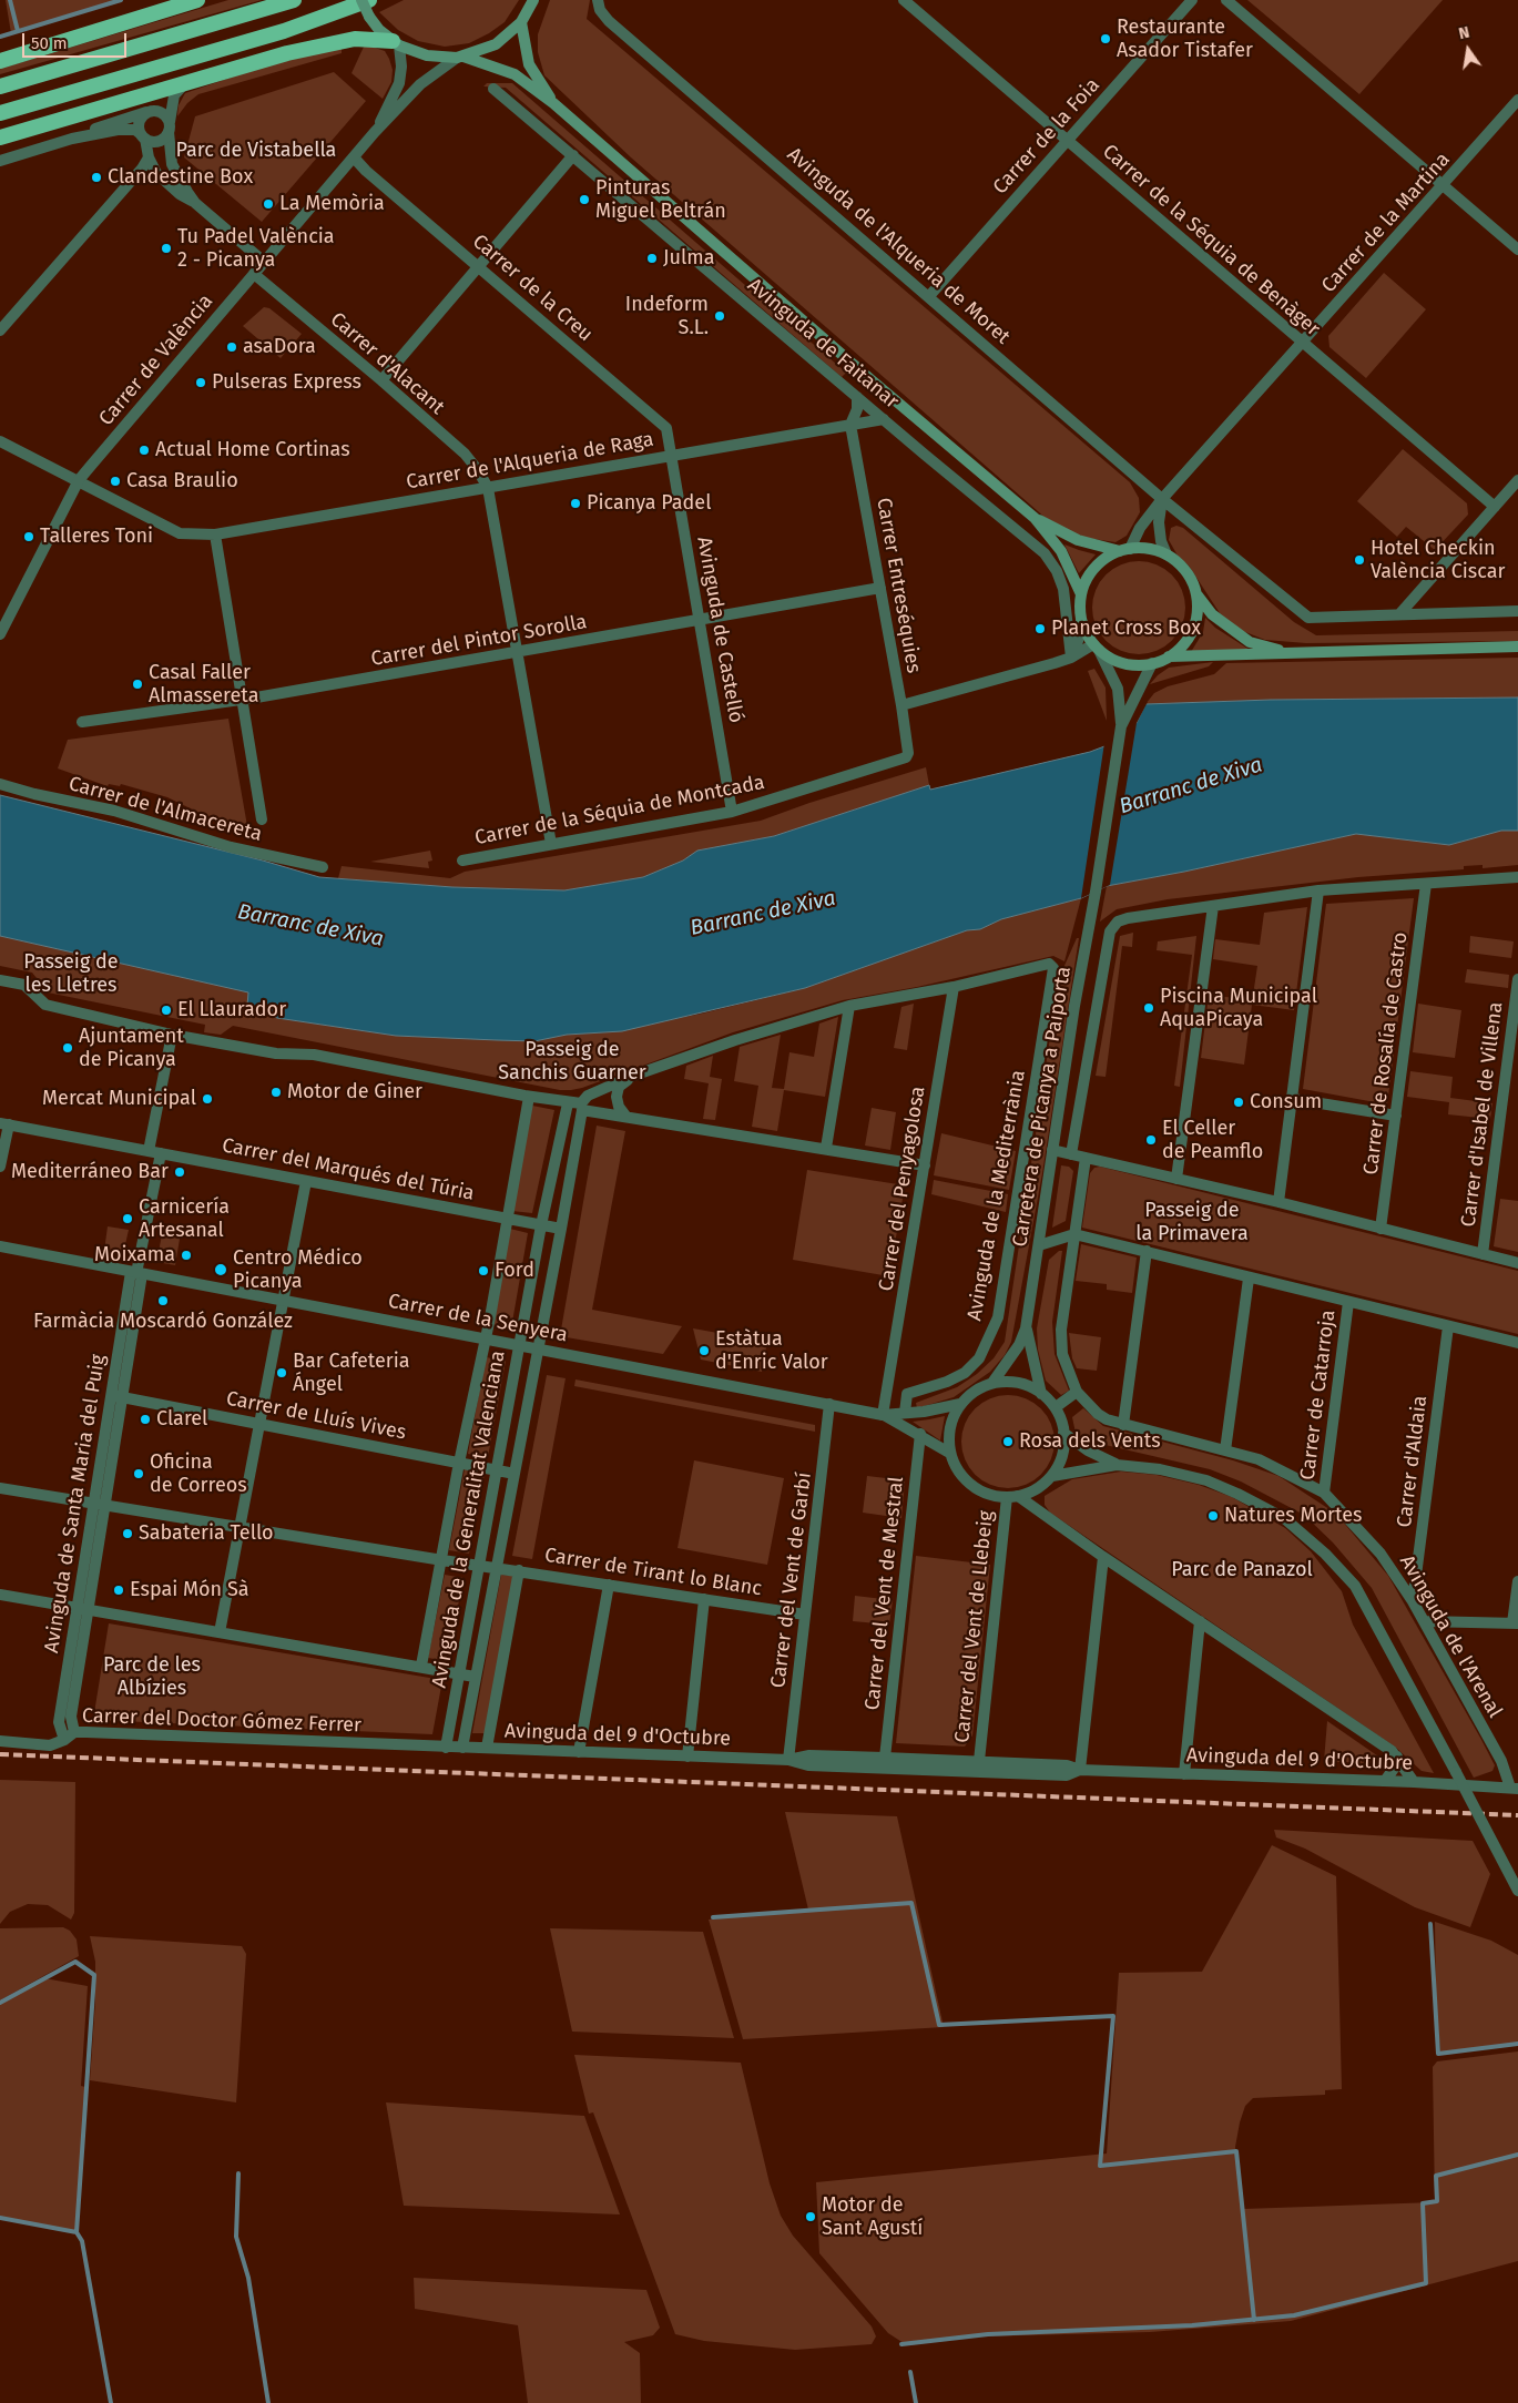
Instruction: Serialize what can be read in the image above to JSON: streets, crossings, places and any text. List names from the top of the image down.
{
  "streets": {
    "street": [
      "Carrer de la Foia",
      "Carrer de la Martina",
      "Carrer de la Séquia de Benàger",
      "Avinguda de l'Alqueria de Moret",
      "Carrer de la Creu",
      "Avinguda de Faitanar",
      "Carrer de València",
      "Carrer d'Alacant",
      "Carrer de l'Alqueria de Raga",
      "Carrer Entreséquies",
      "Avinguda de Castelló",
      "Carrer del Pintor Sorolla",
      "Carrer de l'Almacereta",
      "Carrer de la Séquia de Montcada",
      "Carrer de Rosalía de Castro",
      "Carretera de Picanya a Paiporta",
      "Carrer d'Isabel de Villena",
      "Carrer del Marqués del Túria",
      "Carrer del Penyagolosa",
      "Avinguda de la Mediterrània",
      "Carrer de la Senyera",
      "Carrer de Catarroja",
      "Carrer de Lluís Vives",
      "Carrer d'Aldaia",
      "Avinguda de Santa Maria del Puig",
      "Avinguda de la Generalitat Valenciana",
      "Carrer de Tirant lo Blanc",
      "Carrer del Vent de Garbí",
      "Carrer del Vent de Mestral",
      "Carrer del Vent de Llebeig",
      "Avinguda de l'Arenal",
      "Carrer del Doctor Gómez Ferrer",
      "Avinguda del 9 d'Octubre"
    ]
  },
  "crossings": [
    ["Carrer de la Foia", "Carrer de la Séquia de Benàger"],
    ["Carrer de la Foia", "Avinguda de l'Alqueria de Moret"],
    ["Carrer de la Martina", "Carrer de la Séquia de Benàger"],
    ["Carrer de la Martina", "Avinguda de l'Alqueria de Moret"],
    ["Carrer de la Creu", "Carrer de València"],
    ["Carrer de la Creu", "Carrer de l'Alqueria de Raga"],
    ["Carrer de la Creu", "Avinguda de Castelló"],
    ["Avinguda de Faitanar", "Carrer de l'Alqueria de Raga"],
    ["Carrer de València", "Carrer d'Alacant"],
    ["Carrer de València", "Carrer de l'Alqueria de Raga"],
    ["Carrer d'Alacant", "Carrer de l'Alqueria de Raga"],
    ["Carrer de l'Alqueria de Raga", "Carrer Entreséquies"],
    ["Carrer de l'Alqueria de Raga", "Avinguda de Castelló"],
    ["Carrer Entreséquies", "Carrer del Pintor Sorolla"],
    ["Carrer Entreséquies", "Carrer de la Séquia de Montcada"],
    ["Avinguda de Castelló", "Carrer del Pintor Sorolla"],
    ["Avinguda de Castelló", "Carrer de la Séquia de Montcada"],
    ["Carretera de Picanya a Paiporta", "Carrer de la Senyera"],
    ["Carretera de Picanya a Paiporta", "Carrer del Vent de Llebeig"],
    ["Carrer del Marqués del Túria", "Avinguda de Santa Maria del Puig"],
    ["Carrer del Marqués del Túria", "Avinguda de la Generalitat Valenciana"],
    ["Carrer del Penyagolosa", "Avinguda de la Mediterrània"],
    ["Carrer del Penyagolosa", "Carrer de la Senyera"],
    ["Avinguda de la Mediterrània", "Carrer de la Senyera"],
    ["Carrer de la Senyera", "Avinguda de Santa Maria del Puig"],
    ["Carrer de la Senyera", "Avinguda de la Generalitat Valenciana"],
    ["Carrer de la Senyera", "Carrer del Vent de Garbí"],
    ["Carrer de la Senyera", "Carrer del Vent de Mestral"],
    ["Carrer de la Senyera", "Carrer del Vent de Llebeig"],
    ["Carrer de Catarroja", "Avinguda de l'Arenal"],
    ["Carrer de Lluís Vives", "Avinguda de Santa Maria del Puig"],
    ["Carrer de Lluís Vives", "Avinguda de la Generalitat Valenciana"],
    ["Carrer d'Aldaia", "Avinguda de l'Arenal"],
    ["Avinguda de Santa Maria del Puig", "Carrer de Tirant lo Blanc"],
    ["Avinguda de Santa Maria del Puig", "Carrer del Doctor Gómez Ferrer"],
    ["Avinguda de la Generalitat Valenciana", "Carrer de Tirant lo Blanc"],
    ["Avinguda de la Generalitat Valenciana", "Carrer del Doctor Gómez Ferrer"],
    ["Avinguda de la Generalitat Valenciana", "Avinguda del 9 d'Octubre"],
    ["Carrer de Tirant lo Blanc", "Carrer del Vent de Garbí"],
    ["Carrer del Vent de Garbí", "Avinguda del 9 d'Octubre"],
    ["Carrer del Vent de Mestral", "Avinguda del 9 d'Octubre"],
    ["Carrer del Vent de Llebeig", "Avinguda del 9 d'Octubre"],
    ["Avinguda de l'Arenal", "Avinguda del 9 d'Octubre"],
    ["Carrer del Doctor Gómez Ferrer", "Avinguda del 9 d'Octubre"]
  ],
  "water": ["Barranc de Xiva"],
  "parks": [
    "Parc de Vistabella",
    "Passeig de les Lletres",
    "Passeig de Sanchis Guarner",
    "Passeig de la Primavera",
    "Parc de Panazol",
    "Parc de les Albízies"
  ],
  "places": [
    "Restaurante Asador Tistafer",
    "Clandestine Box",
    "Pinturas Miguel Beltrán",
    "La Memòria",
    "Tu Padel València 2 - Picanya",
    "Julma",
    "Indeform S.L.",
    "asaDora",
    "Pulseras Express",
    "Actual Home Cortinas",
    "Casa Braulio",
    "Picanya Padel",
    "Talleres Toni",
    "Hotel Checkin València Ciscar",
    "Planet Cross Box",
    "Casal Faller Almassereta",
    "Piscina Municipal AquaPicaya",
    "El Llaurador",
    "Ajuntament de Picanya",
    "Motor de Giner",
    "Mercat Municipal",
    "Consum",
    "El Celler de Peamflo",
    "Mediterráneo Bar",
    "Carnicería Artesanal",
    "Moixama",
    "Centro Médico Picanya",
    "Ford",
    "Farmàcia Moscardó González",
    "Estàtua d'Enric Valor",
    "Bar Cafeteria Ángel",
    "Clarel",
    "Rosa dels Vents",
    "Oficina de Correos",
    "Natures Mortes",
    "Sabateria Tello",
    "Espai Món Sà",
    "Motor de Sant Agustí"
  ],
  "scale_bar": "50 m",
  "north": "top"
}
